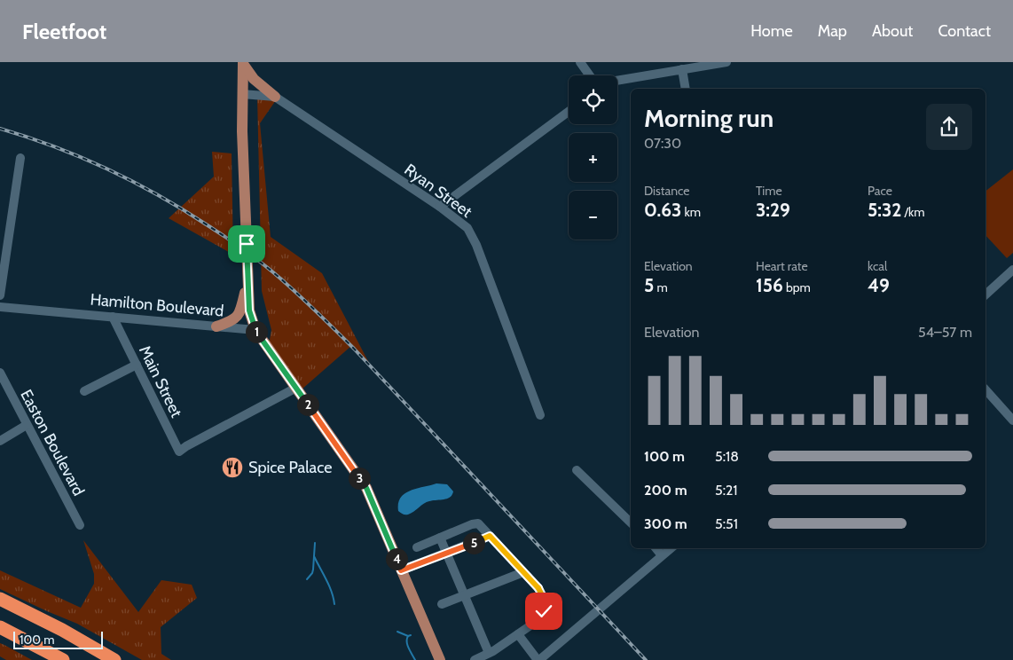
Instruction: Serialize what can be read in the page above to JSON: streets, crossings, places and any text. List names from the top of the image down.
{
  "streets": {
    "street": [
      "Ryan Street",
      "Hamilton Boulevard",
      "Main Street",
      "Easton Boulevard"
    ]
  },
  "crossings": [
    ["Hamilton Boulevard", "Main Street"]
  ],
  "places": {
    "restaurant": ["Spice Palace"]
  },
  "scale_bar": "100 m",
  "page": {
    "header": "Fleetfoot",
    "nav": [
      "Home",
      "Map",
      "About",
      "Contact"
    ],
    "map_buttons": ["+", "−"],
    "heading": ["Morning run", "07:30"],
    "stats": [
      ["Distance", "0.63 km"],
      ["Time", "3:29"],
      ["Pace", "5:32 /km"],
      ["Elevation", "5 m"],
      ["Heart rate", "156 bpm"],
      ["kcal", "49"]
    ],
    "chart": ["Elevation", "54–57 m"],
    "pins": [
      "1",
      "2",
      "3",
      "5",
      "4"
    ],
    "list": [
      {
        "name": "100 m",
        "note": "5:18"
      },
      {
        "name": "200 m",
        "note": "5:21"
      },
      {
        "name": "300 m",
        "note": "5:51"
      }
    ],
    "scale": "100 m"
  }
}
